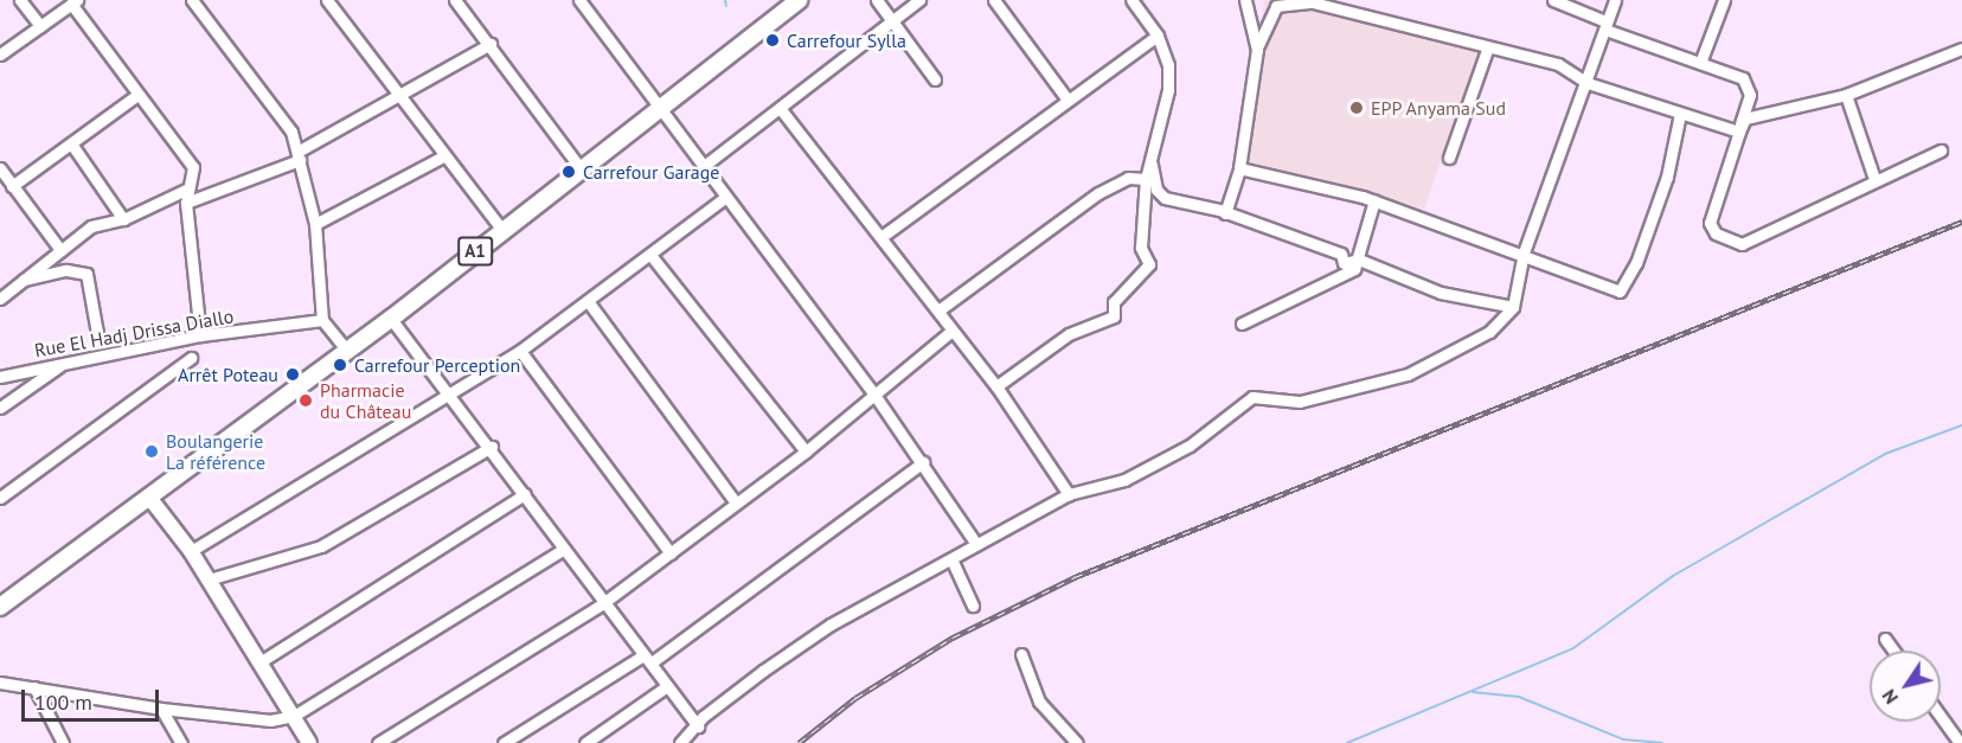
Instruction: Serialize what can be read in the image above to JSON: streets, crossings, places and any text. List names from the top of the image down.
{
  "streets": {
    "main road": ["A1"],
    "street": ["Rue El Hadj Drissa Diallo"]
  },
  "places": [
    "Carrefour Sylla",
    "EPP Anyama Sud",
    "Carrefour Garage",
    "Carrefour Perception",
    "Arrêt Poteau",
    "Pharmacie du Château",
    "Boulangerie La référence"
  ],
  "scale_bar": "100 m",
  "north": "bottom left"
}
